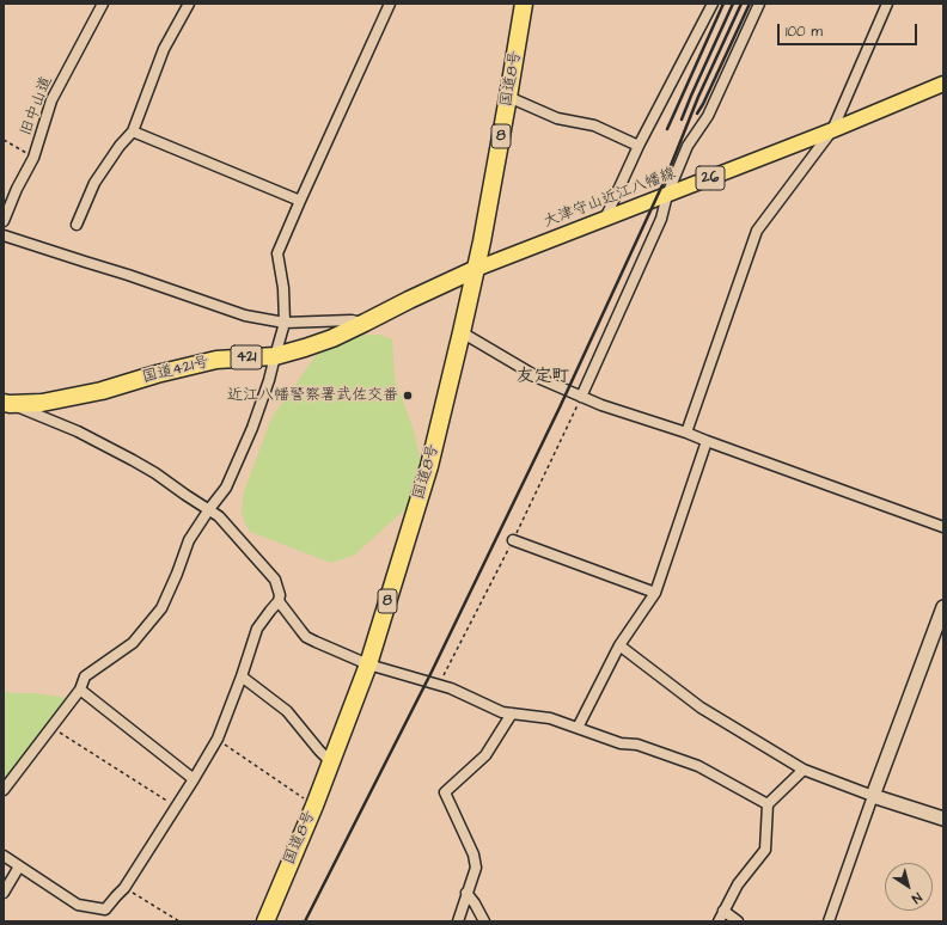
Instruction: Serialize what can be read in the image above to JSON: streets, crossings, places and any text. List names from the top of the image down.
{
  "streets": {
    "highway": [
      "国道8号",
      "8",
      "421",
      "国道421号"
    ],
    "main road": ["26", "大津守山近江八幡線"],
    "street": ["旧中山道"]
  },
  "crossings": [
    ["国道8号", "大津守山近江八幡線"],
    ["国道8号", "国道421号"],
    ["大津守山近江八幡線", "国道421号"]
  ],
  "districts": ["友定町"],
  "places": ["近江八幡警察署武佐交番"],
  "scale_bar": "100 m",
  "north": "bottom right"
}
